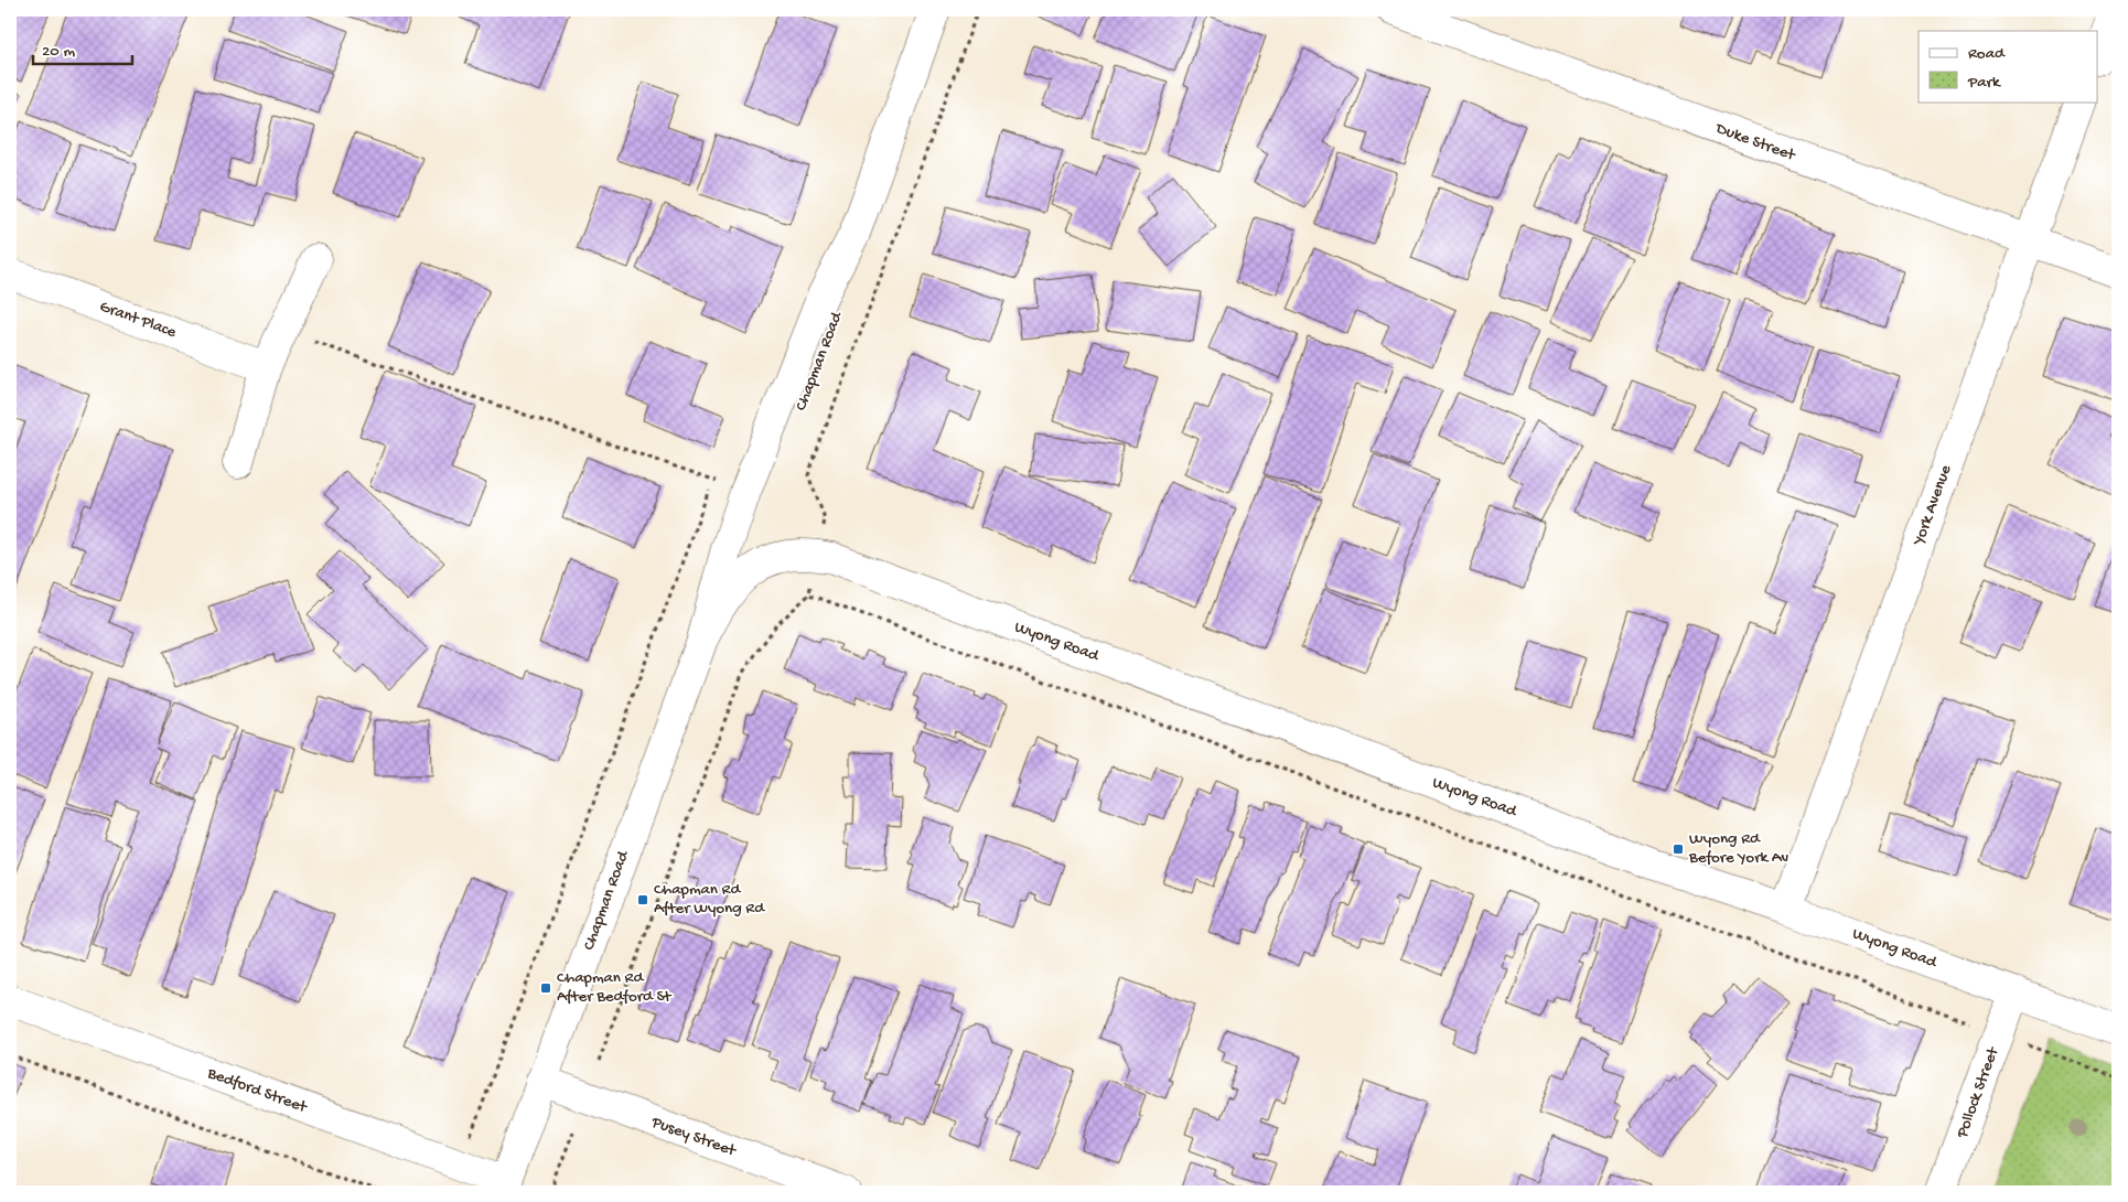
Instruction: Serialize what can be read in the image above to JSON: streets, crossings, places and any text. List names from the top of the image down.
{
  "streets": {
    "street": [
      "Duke Street",
      "Grant Place",
      "Chapman Road",
      "York Avenue",
      "Wyong Road",
      "Bedford Street",
      "Pollock Street",
      "Pusey Street"
    ]
  },
  "crossings": [
    ["Duke Street", "York Avenue"],
    ["Chapman Road", "Wyong Road"],
    ["Chapman Road", "Bedford Street"],
    ["Chapman Road", "Pusey Street"],
    ["York Avenue", "Wyong Road"],
    ["Wyong Road", "Pollock Street"]
  ],
  "places": {
    "transit": ["Wyong Rd Before York Av", "Chapman Rd After Wyong Rd", "Chapman Rd After Bedford St"]
  },
  "legend": ["Road", "Park"],
  "scale_bar": "20 m"
}
